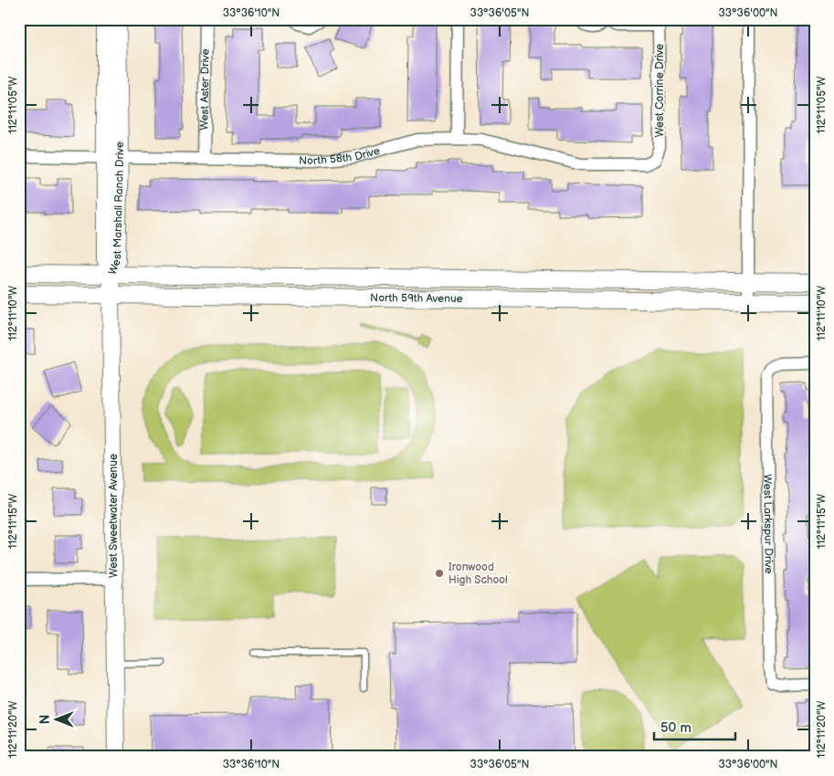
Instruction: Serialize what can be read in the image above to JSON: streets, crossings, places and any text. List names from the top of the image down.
{
  "streets": {
    "main road": ["West Marshall Ranch Drive", "North 59th Avenue", "West Sweetwater Avenue"],
    "street": [
      "West Aster Drive",
      "West Corrine Drive",
      "North 58th Drive",
      "West Larkspur Drive"
    ]
  },
  "crossings": [
    ["West Aster Drive", "North 58th Drive"],
    ["West Corrine Drive", "North 58th Drive"],
    ["North 58th Drive", "West Marshall Ranch Drive"],
    ["West Marshall Ranch Drive", "North 59th Avenue"],
    ["West Marshall Ranch Drive", "West Sweetwater Avenue"],
    ["North 59th Avenue", "West Sweetwater Avenue"]
  ],
  "places": ["Ironwood High School"],
  "scale_bar": "50 m",
  "north": "left",
  "coordinates": [
    "33°36'10\"N",
    "33°36'05\"N",
    "33°36'00\"N",
    "112°11'05\"W",
    "112°11'10\"W",
    "112°11'15\"W",
    "112°11'20\"W"
  ]
}
